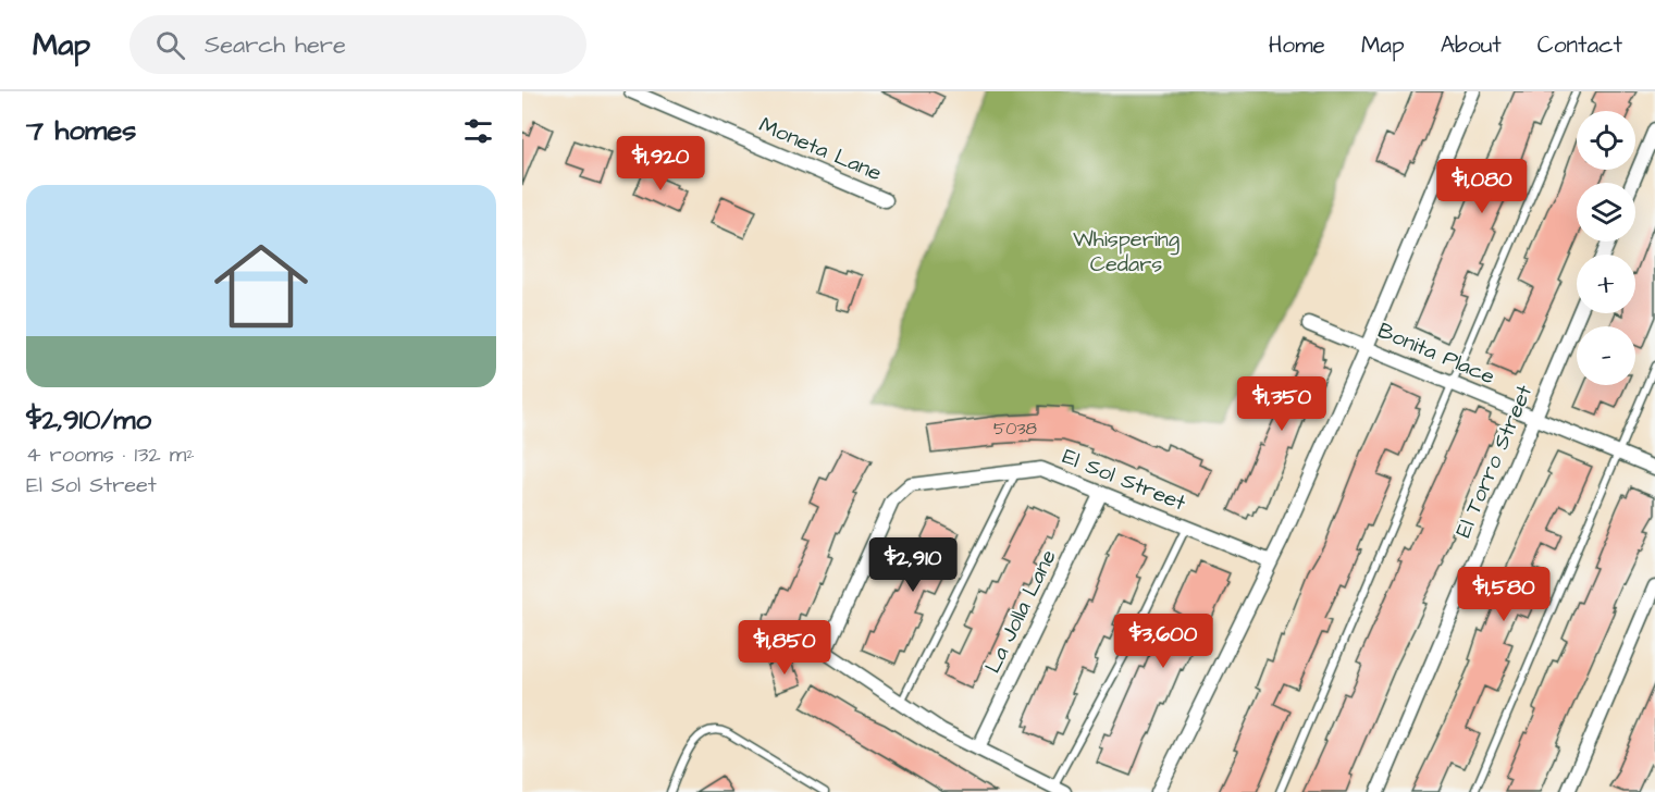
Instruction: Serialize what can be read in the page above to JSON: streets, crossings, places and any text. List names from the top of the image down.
{
  "streets": {
    "street": [
      "Moneta Lane",
      "Bonita Place",
      "El Torro Street",
      "El Sol Street",
      "La Jolla Lane"
    ]
  },
  "crossings": [
    ["Bonita Place", "El Torro Street"],
    ["El Sol Street", "La Jolla Lane"]
  ],
  "parks": ["Whispering Cedars"],
  "house_numbers": ["5038"],
  "page": {
    "header": "Map",
    "search": "Search here",
    "nav": [
      "Home",
      "Map",
      "About",
      "Contact"
    ],
    "heading": "7 homes",
    "map_buttons": ["+", "−"],
    "price": [
      "$1,920",
      "$1,080",
      "$1,350",
      "$2,910",
      "$1,580",
      "$3,600",
      "$1,850"
    ],
    "list": [
      {
        "name": "$2,910/mo",
        "note": "4 rooms · 132 m² · El Sol Street"
      }
    ]
  }
}
